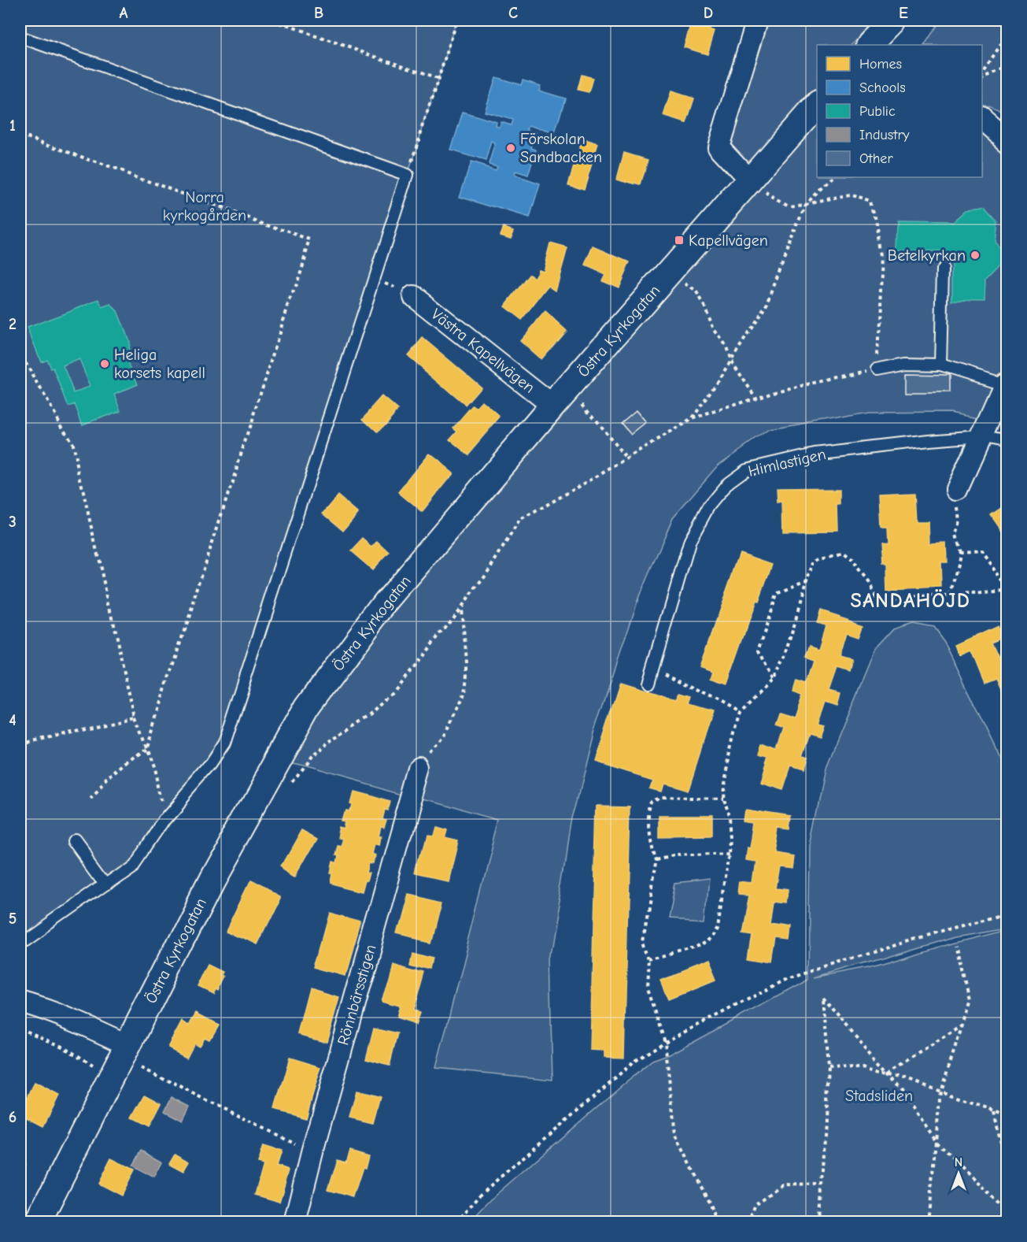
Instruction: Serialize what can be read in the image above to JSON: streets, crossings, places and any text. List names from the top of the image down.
{
  "streets": {
    "street": ["Östra Kyrkogatan", "Västra Kapellvägen", "Rönnbärsstigen"],
    "lane": ["Himlastigen"]
  },
  "crossings": [
    ["Östra Kyrkogatan", "Västra Kapellvägen"]
  ],
  "districts": ["SANDAHÖJD"],
  "parks": ["Norra kyrkogården", "Stadsliden"],
  "places": {
    "other": ["Förskolan Sandbacken", "Betelkyrkan", "Heliga korsets kapell"],
    "transit": ["Kapellvägen"]
  },
  "legend": [
    "Homes",
    "Schools",
    "Public",
    "Industry",
    "Other"
  ],
  "north": "top",
  "grid": {
    "columns": [
      "A",
      "B",
      "C",
      "D",
      "E"
    ],
    "rows": [
      "1",
      "2",
      "3",
      "4",
      "5",
      "6"
    ]
  }
}
